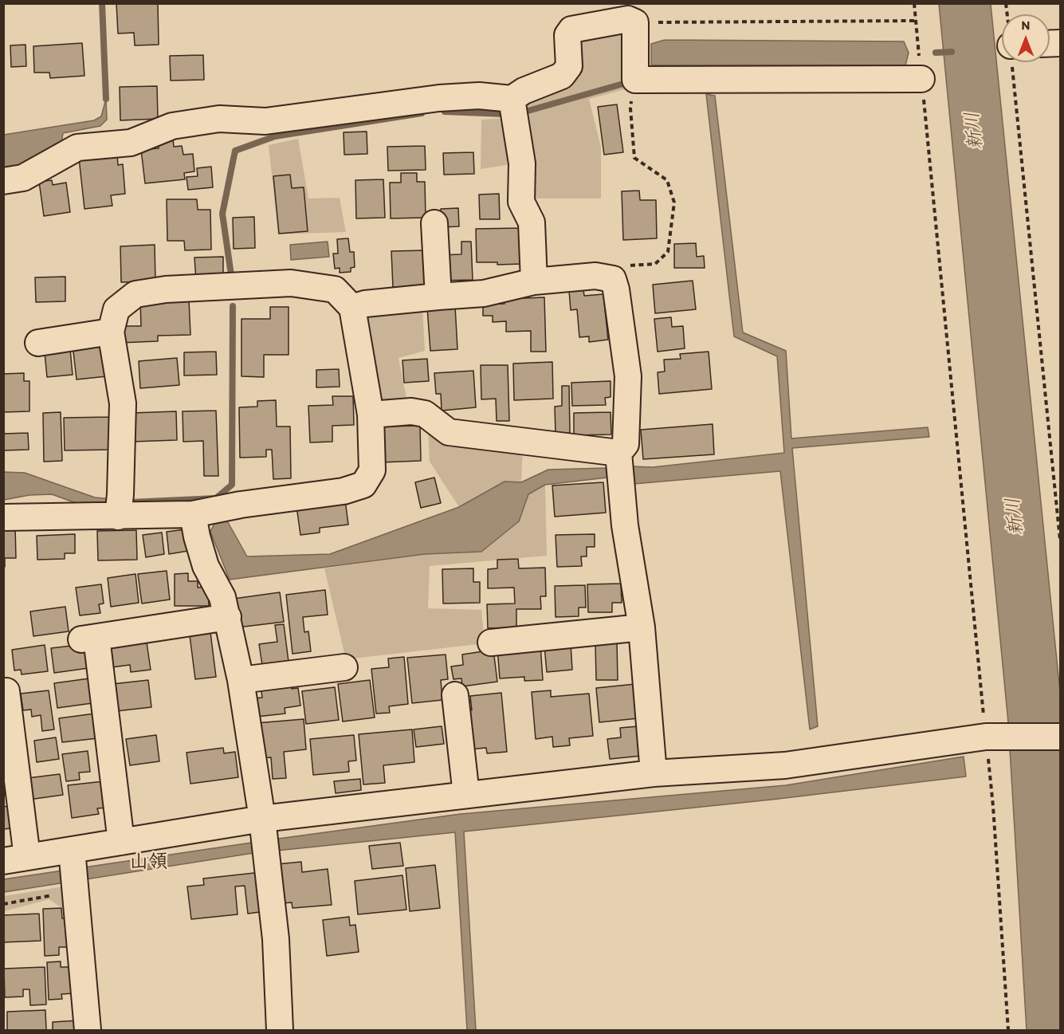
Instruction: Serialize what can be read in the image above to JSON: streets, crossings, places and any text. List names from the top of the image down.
{
  "districts": ["山領"],
  "water": ["新川"],
  "north": "top"
}
